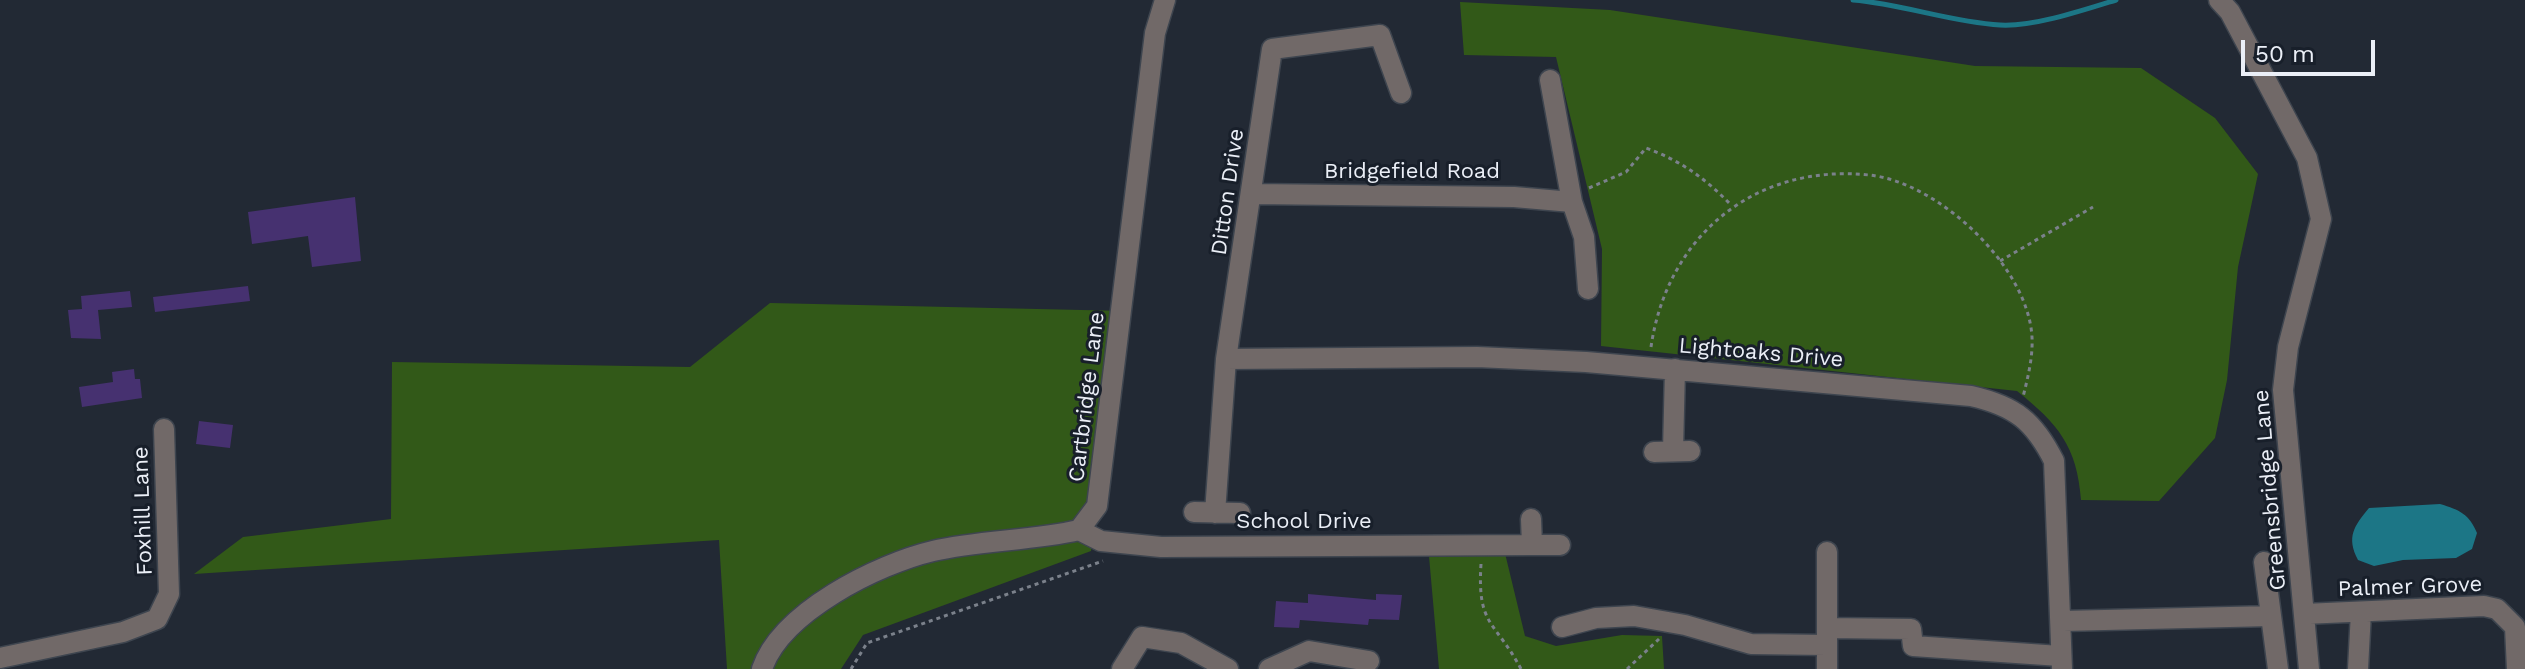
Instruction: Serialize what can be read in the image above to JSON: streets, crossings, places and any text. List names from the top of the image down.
{
  "streets": {
    "street": [
      "Bridgefield Road",
      "Ditton Drive",
      "Lightoaks Drive",
      "Cartbridge Lane",
      "Greensbridge Lane",
      "Foxhill Lane",
      "School Drive",
      "Palmer Grove"
    ]
  },
  "crossings": [
    ["Bridgefield Road", "Ditton Drive"],
    ["Ditton Drive", "Lightoaks Drive"],
    ["Cartbridge Lane", "School Drive"],
    ["Greensbridge Lane", "Palmer Grove"]
  ],
  "scale_bar": "50 m"
}
